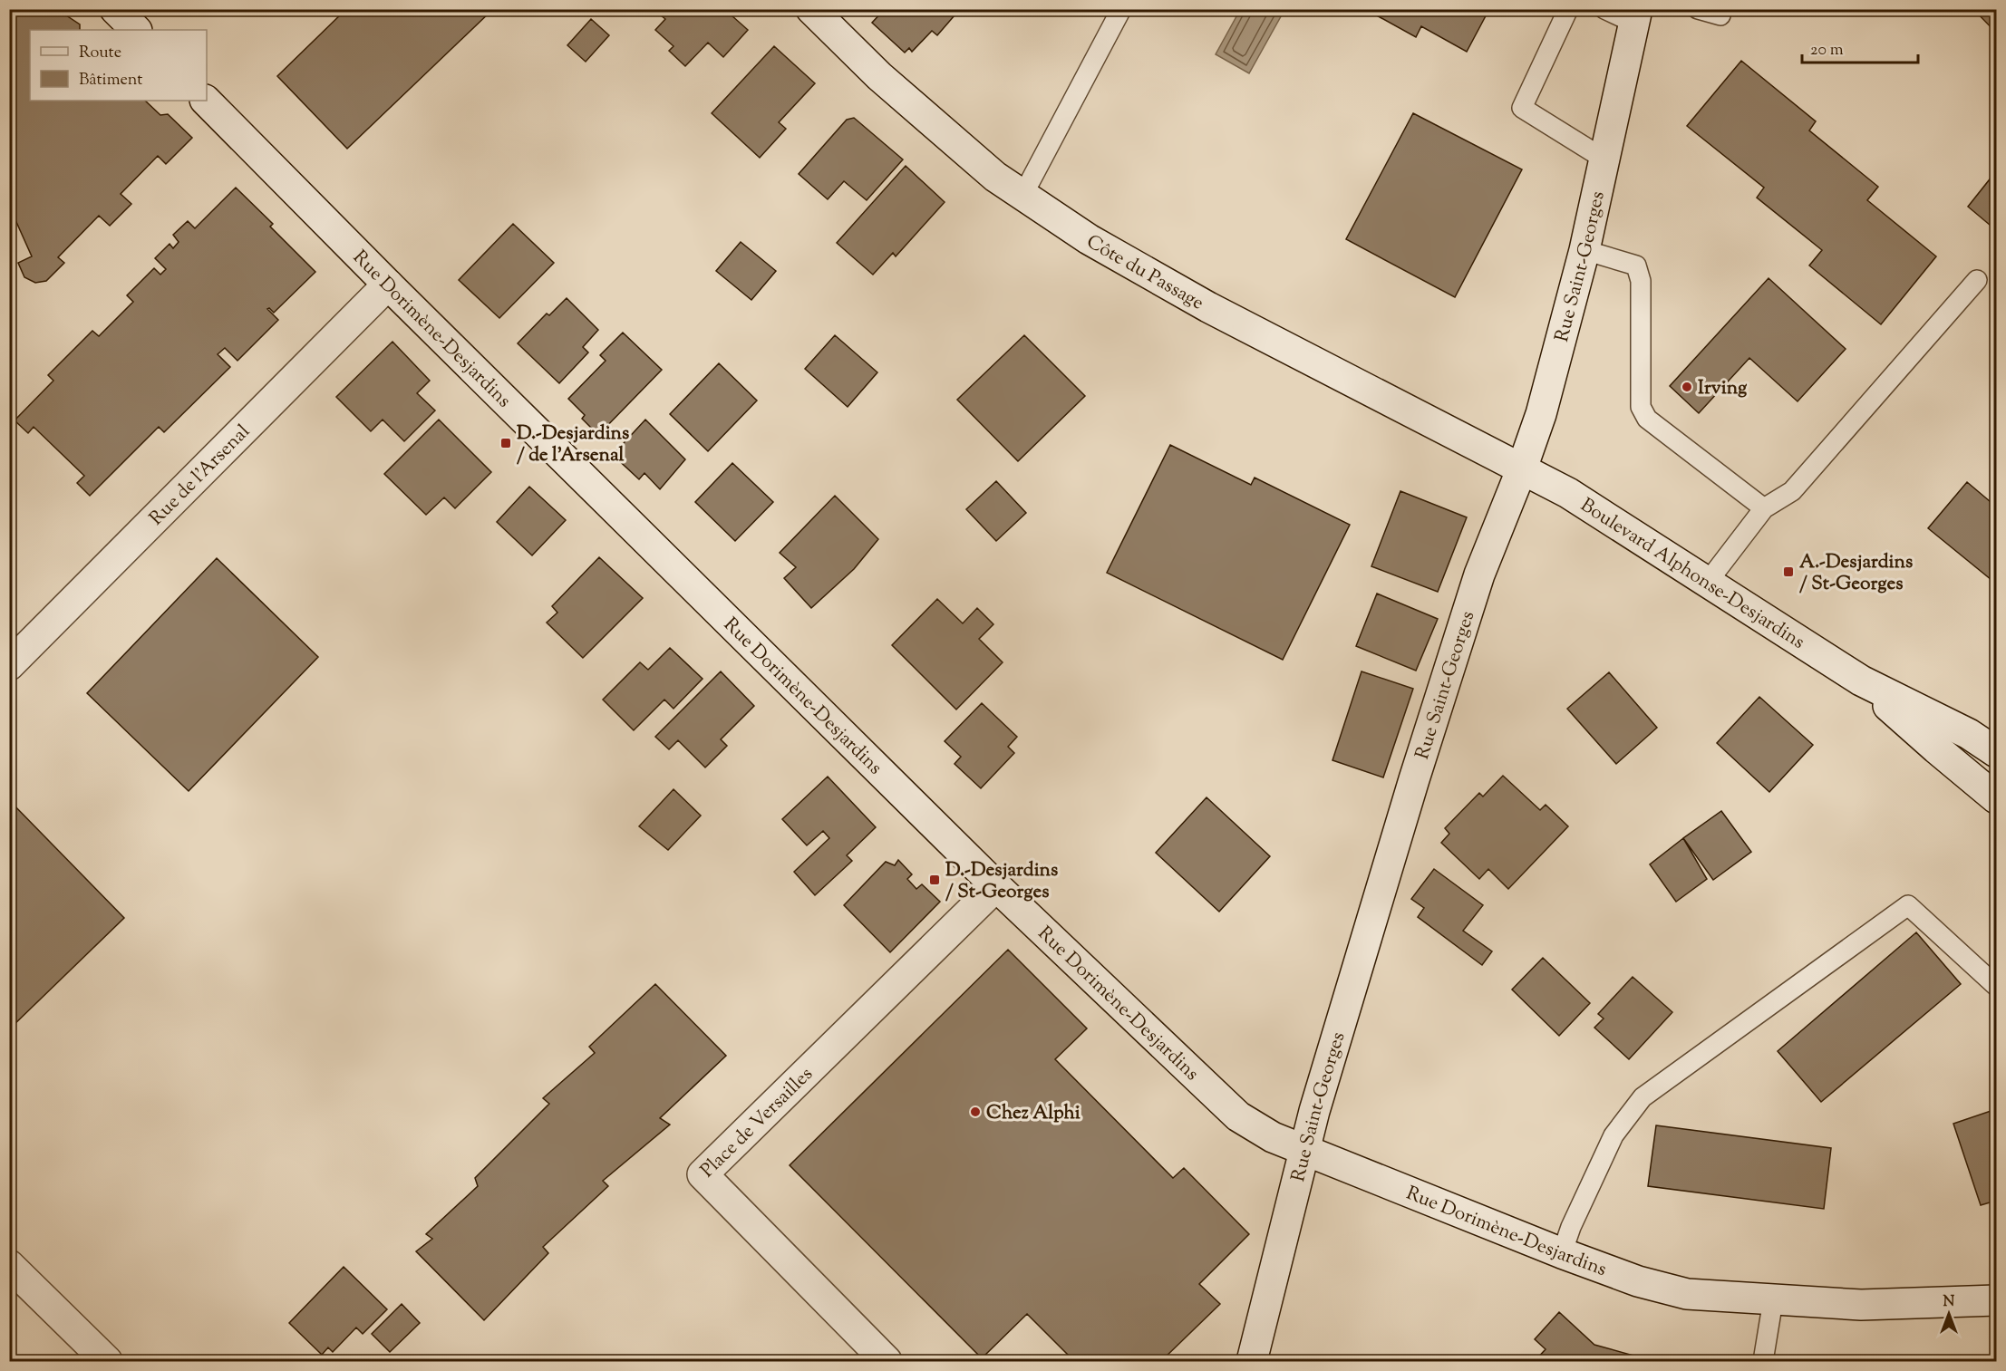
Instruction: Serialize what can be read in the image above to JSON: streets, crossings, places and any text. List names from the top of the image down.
{
  "streets": {
    "main road": [
      "Rue Saint-Georges",
      "Côte du Passage",
      "Rue Dorimène-Desjardins",
      "Rue de l'Arsenal",
      "Boulevard Alphonse-Desjardins",
      "Place de Versailles"
    ]
  },
  "crossings": [
    ["Rue Saint-Georges", "Côte du Passage"],
    ["Rue Saint-Georges", "Rue Dorimène-Desjardins"],
    ["Rue Saint-Georges", "Boulevard Alphonse-Desjardins"],
    ["Côte du Passage", "Boulevard Alphonse-Desjardins"],
    ["Rue Dorimène-Desjardins", "Rue de l'Arsenal"],
    ["Rue Dorimène-Desjardins", "Place de Versailles"]
  ],
  "places": {
    "other": ["Irving", "Chez Alphi"],
    "transit": ["D.-Desjardins / de l'Arsenal", "A.-Desjardins / St-Georges", "D.-Desjardins / St-Georges"]
  },
  "legend": ["Route", "Bâtiment"],
  "scale_bar": "20 m",
  "north": "top"
}
